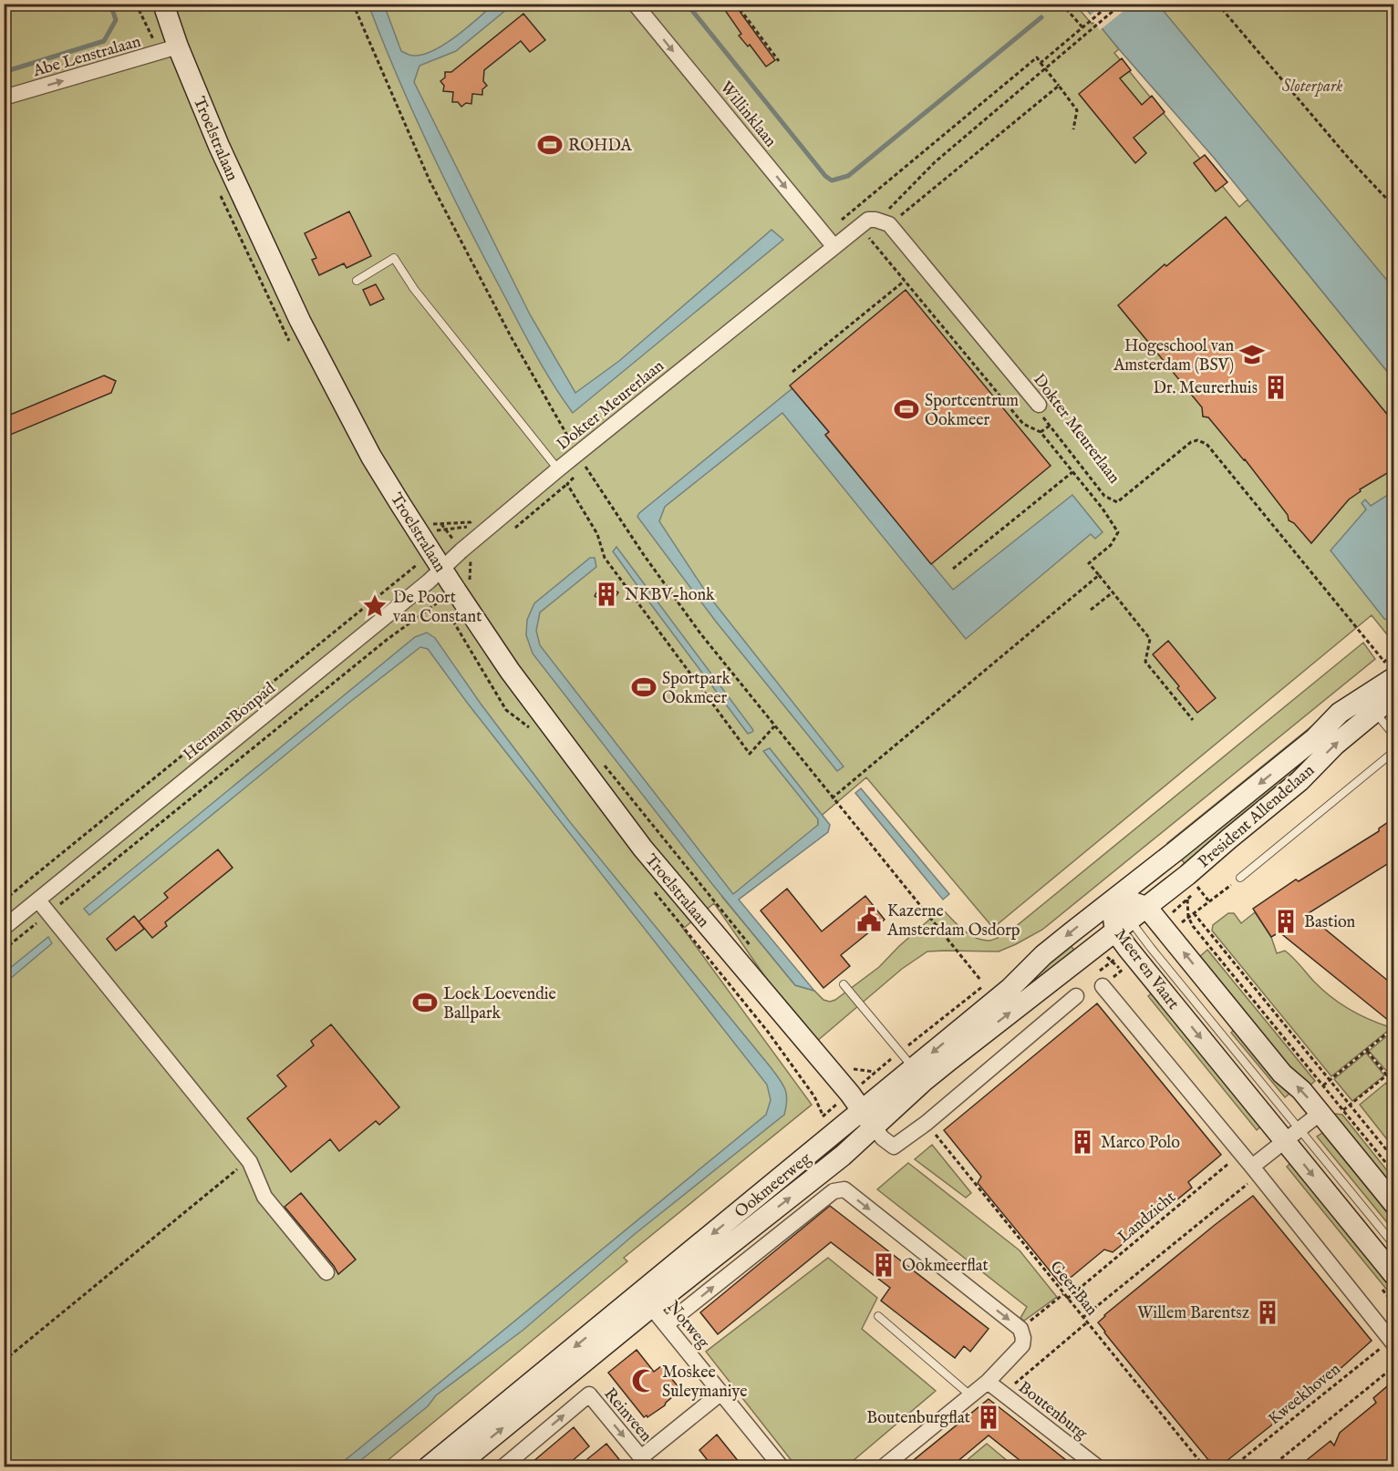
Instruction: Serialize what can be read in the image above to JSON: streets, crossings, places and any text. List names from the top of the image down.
{
  "streets": {
    "main road": [
      "Troelstralaan",
      "President Allendelaan",
      "Meer en Vaart",
      "Ookmeerweg"
    ],
    "street": [
      "Abe Lenstralaan",
      "Willinklaan",
      "Dokter Meurerlaan",
      "Herman Bonpad",
      "Notweg",
      "Boutenburg",
      "Reinveen"
    ],
    "path": ["Landzicht", "Geer Ban", "Kweekhoven"]
  },
  "crossings": [
    ["Abe Lenstralaan", "Troelstralaan"],
    ["Willinklaan", "Dokter Meurerlaan"],
    ["Troelstralaan", "Dokter Meurerlaan"],
    ["Troelstralaan", "Herman Bonpad"],
    ["Troelstralaan", "Ookmeerweg"],
    ["Dokter Meurerlaan", "Herman Bonpad"],
    ["Dokter Meurerlaan", "President Allendelaan"],
    ["President Allendelaan", "Meer en Vaart"],
    ["President Allendelaan", "Ookmeerweg"],
    ["Meer en Vaart", "Ookmeerweg"],
    ["Ookmeerweg", "Notweg"],
    ["Landzicht", "Geer Ban"],
    ["Notweg", "Reinveen"]
  ],
  "one_way": ["Abe Lenstralaan", "Willinklaan"],
  "parks": ["Sloterpark"],
  "places": {
    "sports": [
      "ROHDA",
      "Sportcentrum Ookmeer",
      "Sportpark Ookmeer",
      "Loek Loevendie Ballpark"
    ],
    "school or university": ["Hogeschool van Amsterdam (BSV)"],
    "building": [
      "Dr. Meurerhuis",
      "NKBV-honk",
      "Bastion",
      "Marco Polo",
      "Ookmeerflat",
      "Willem Barentsz",
      "Boutenburgflat"
    ],
    "place": ["De Poort van Constant"],
    "public building": ["Kazerne Amsterdam Osdorp"],
    "mosque": ["Moskee Suleymaniye"]
  }
}
